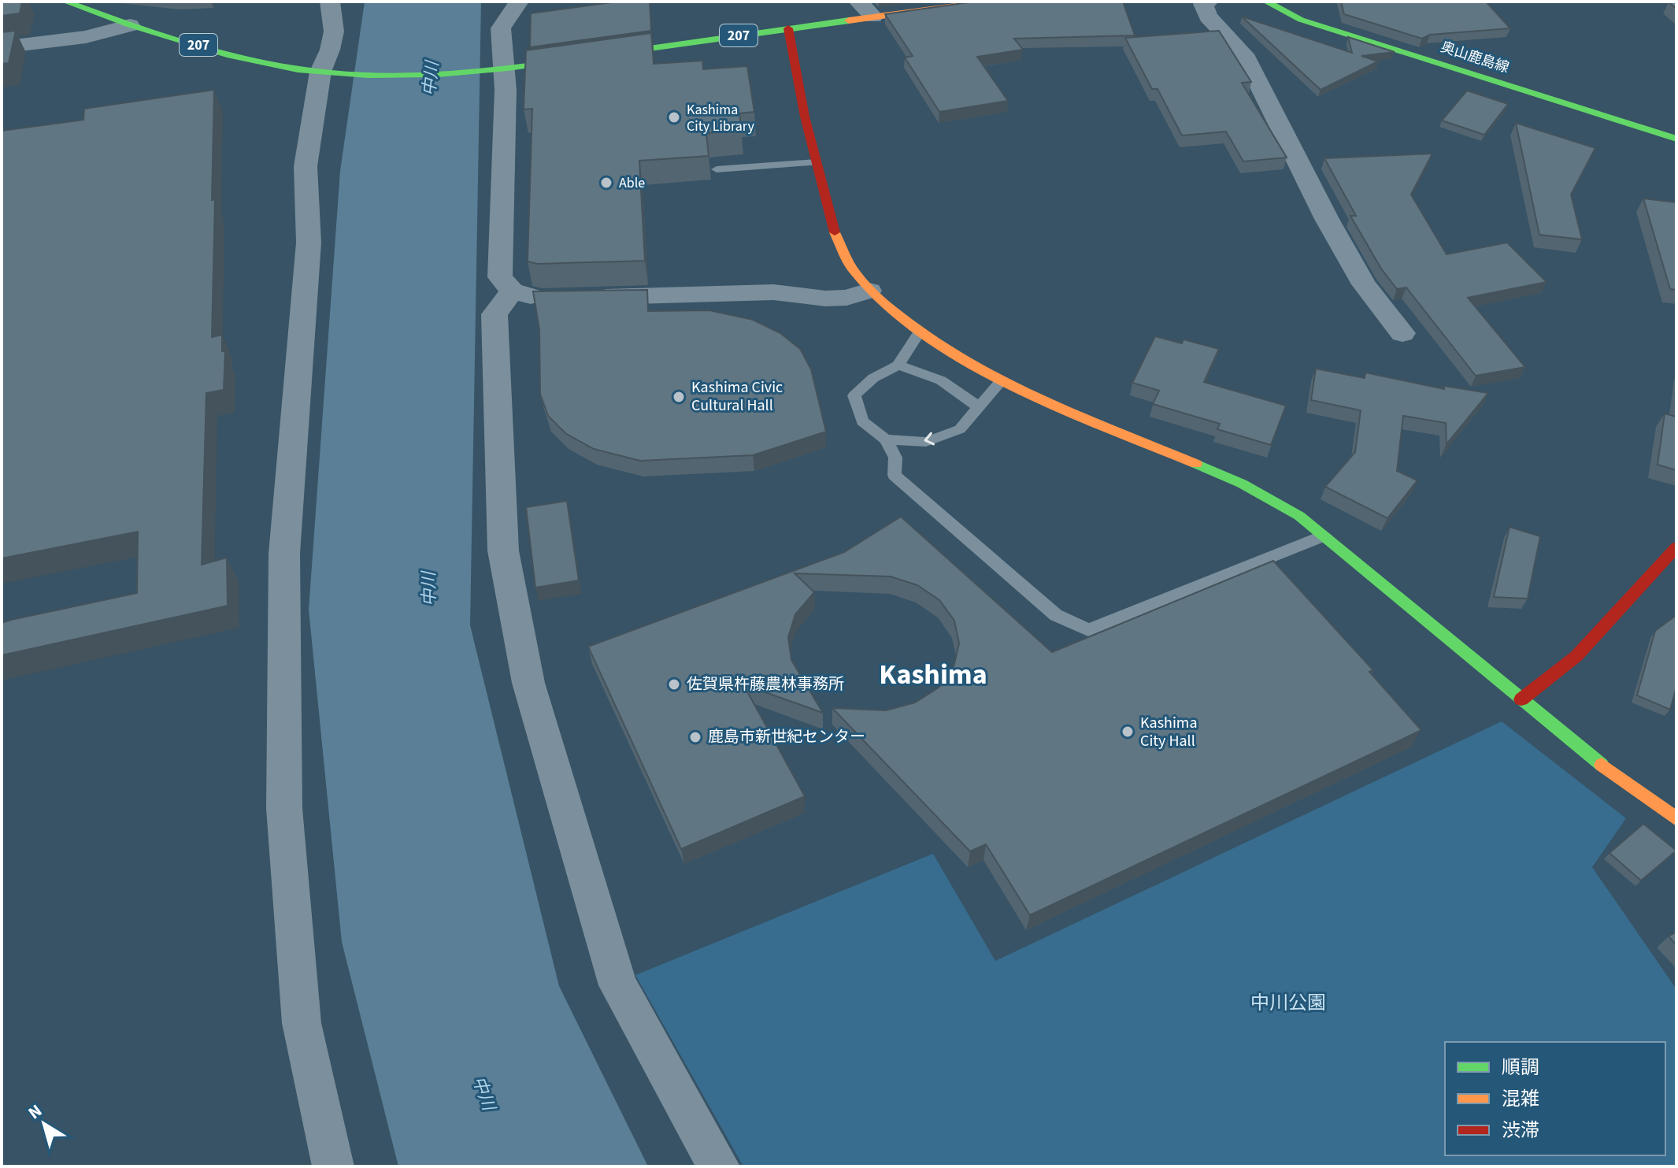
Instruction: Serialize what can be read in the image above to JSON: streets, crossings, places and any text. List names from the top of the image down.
{
  "streets": {
    "main road": ["207", "奥山鹿島線"]
  },
  "districts": ["Kashima"],
  "water": ["中川"],
  "parks": ["中川公園"],
  "places": [
    "Kashima City Library",
    "Able",
    "Kashima Civic Cultural Hall",
    "佐賀県杵藤農林事務所",
    "Kashima City Hall",
    "鹿島市新世紀センター"
  ],
  "legend": ["順調", "混雑", "渋滞"],
  "north": "top left"
}
